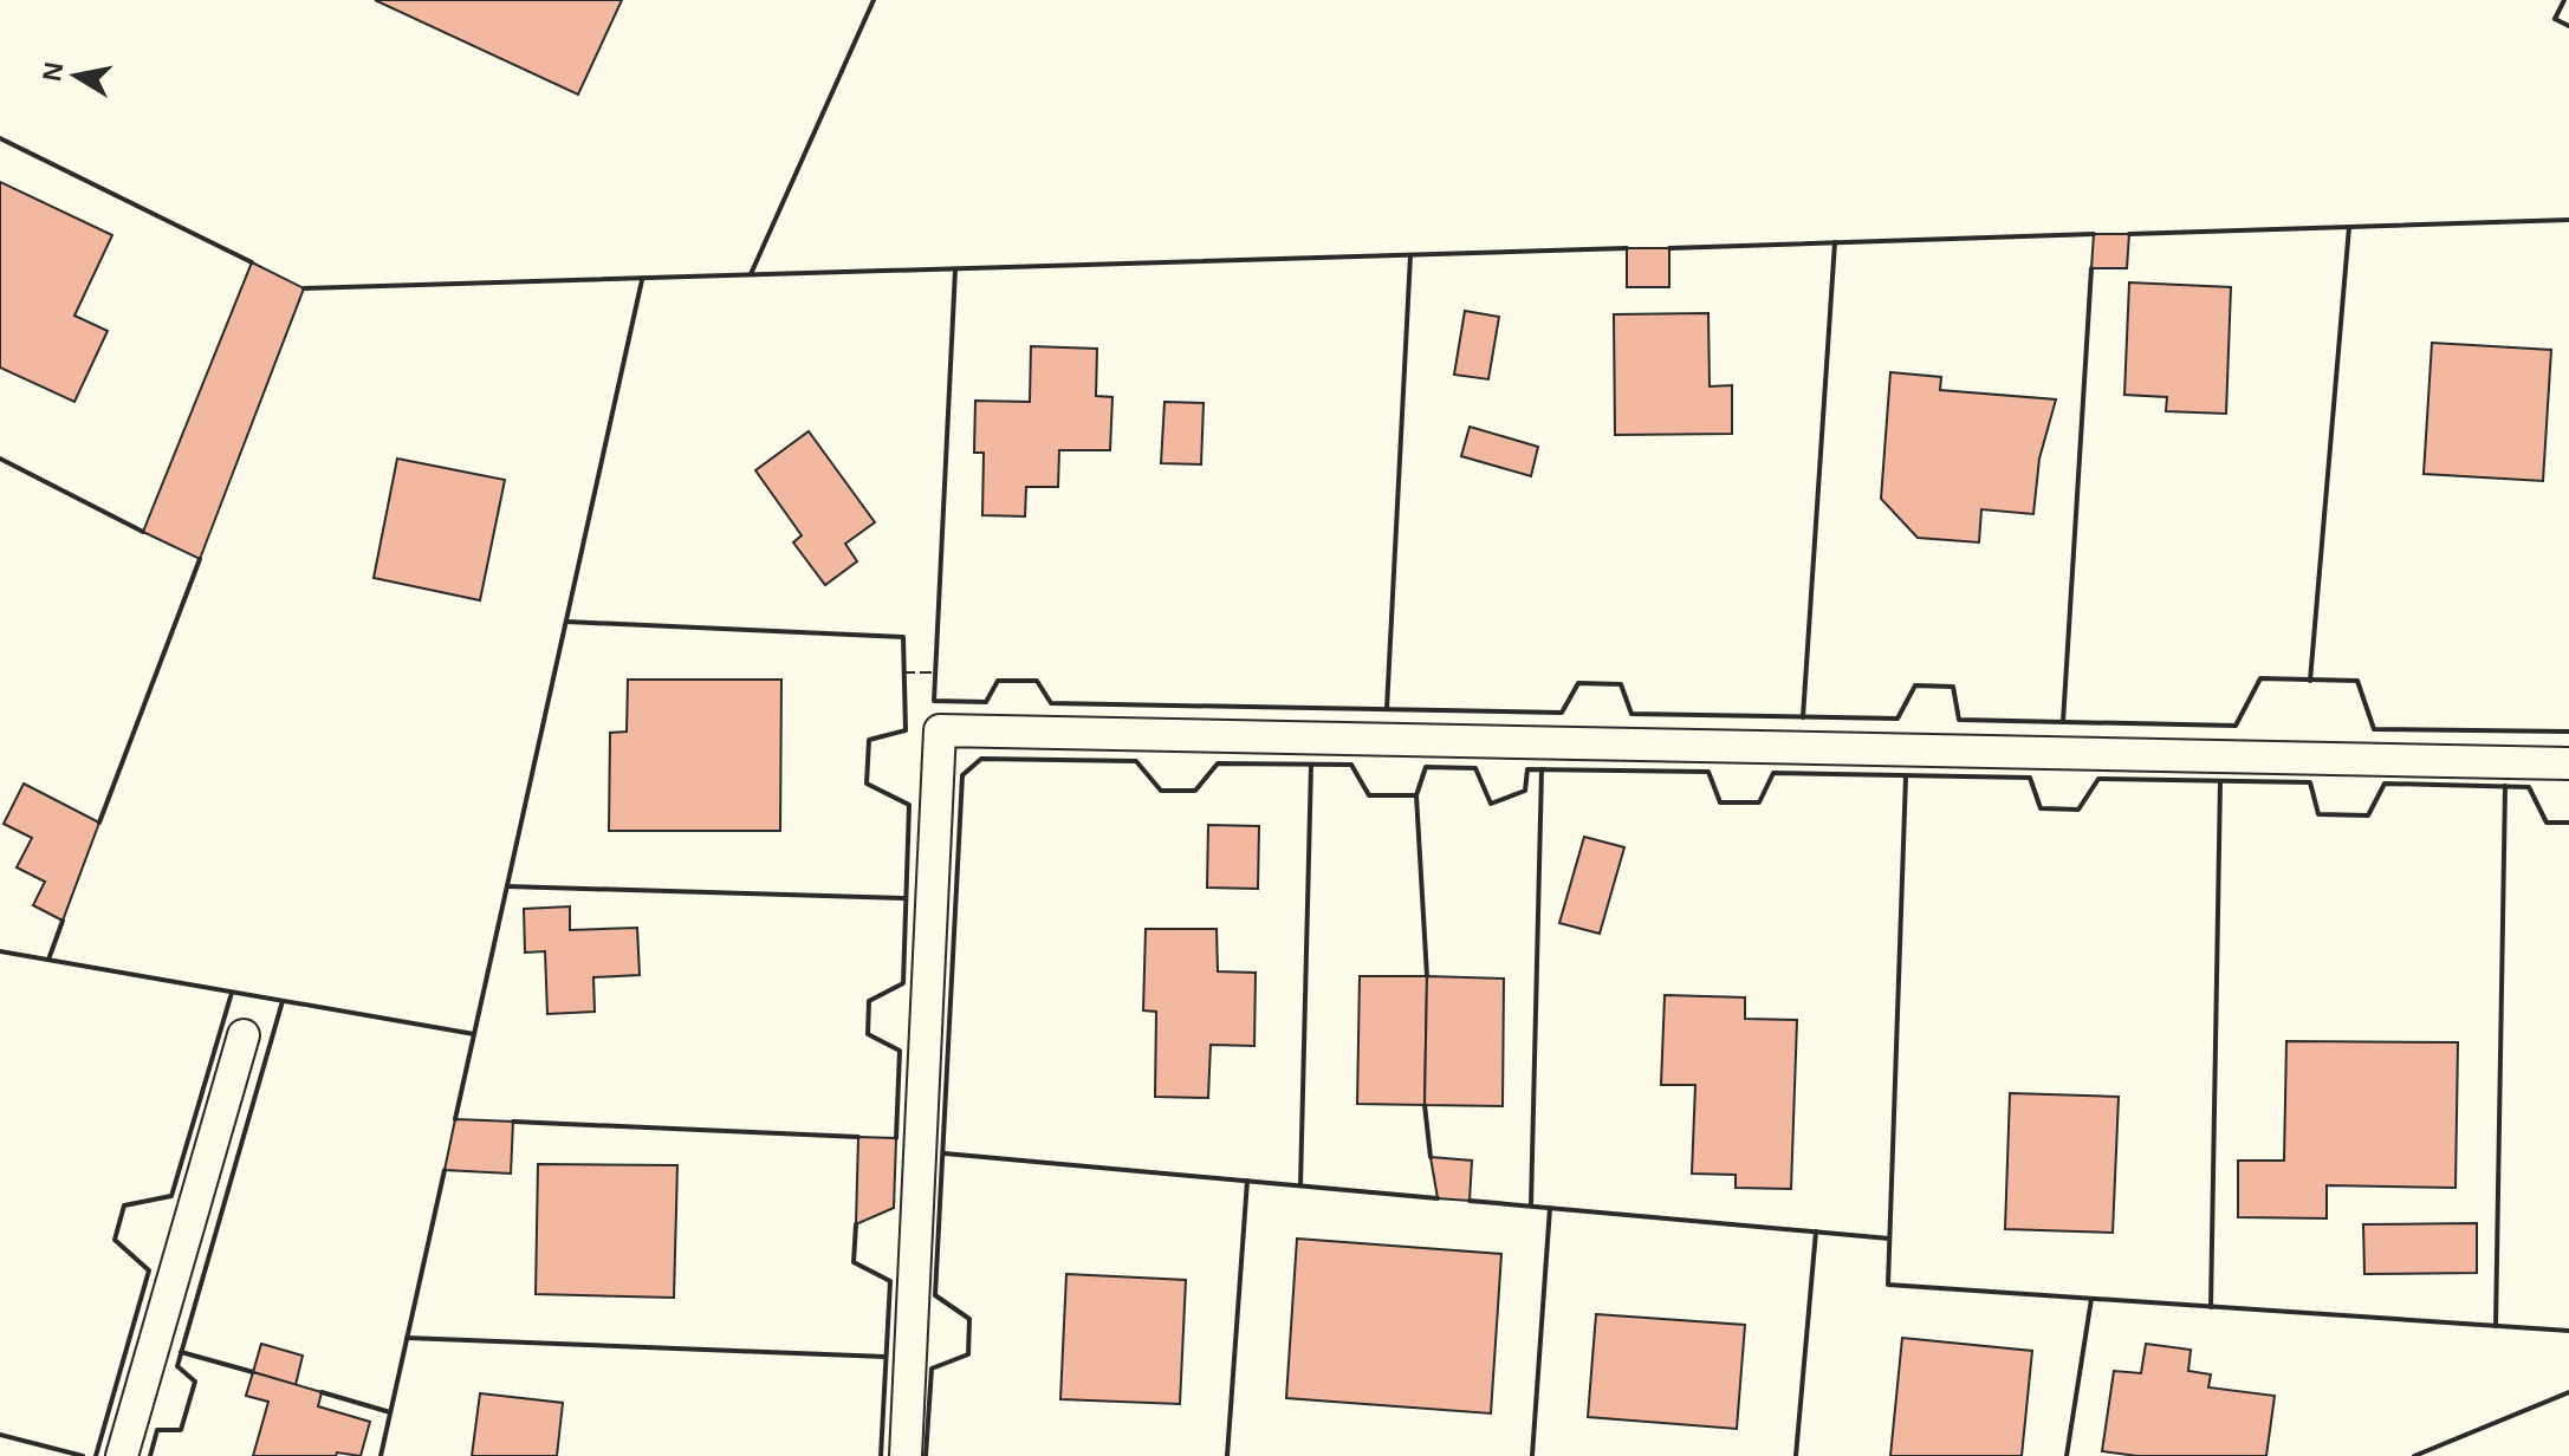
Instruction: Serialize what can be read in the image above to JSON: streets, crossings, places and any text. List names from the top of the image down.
{
  "north": "left"
}
